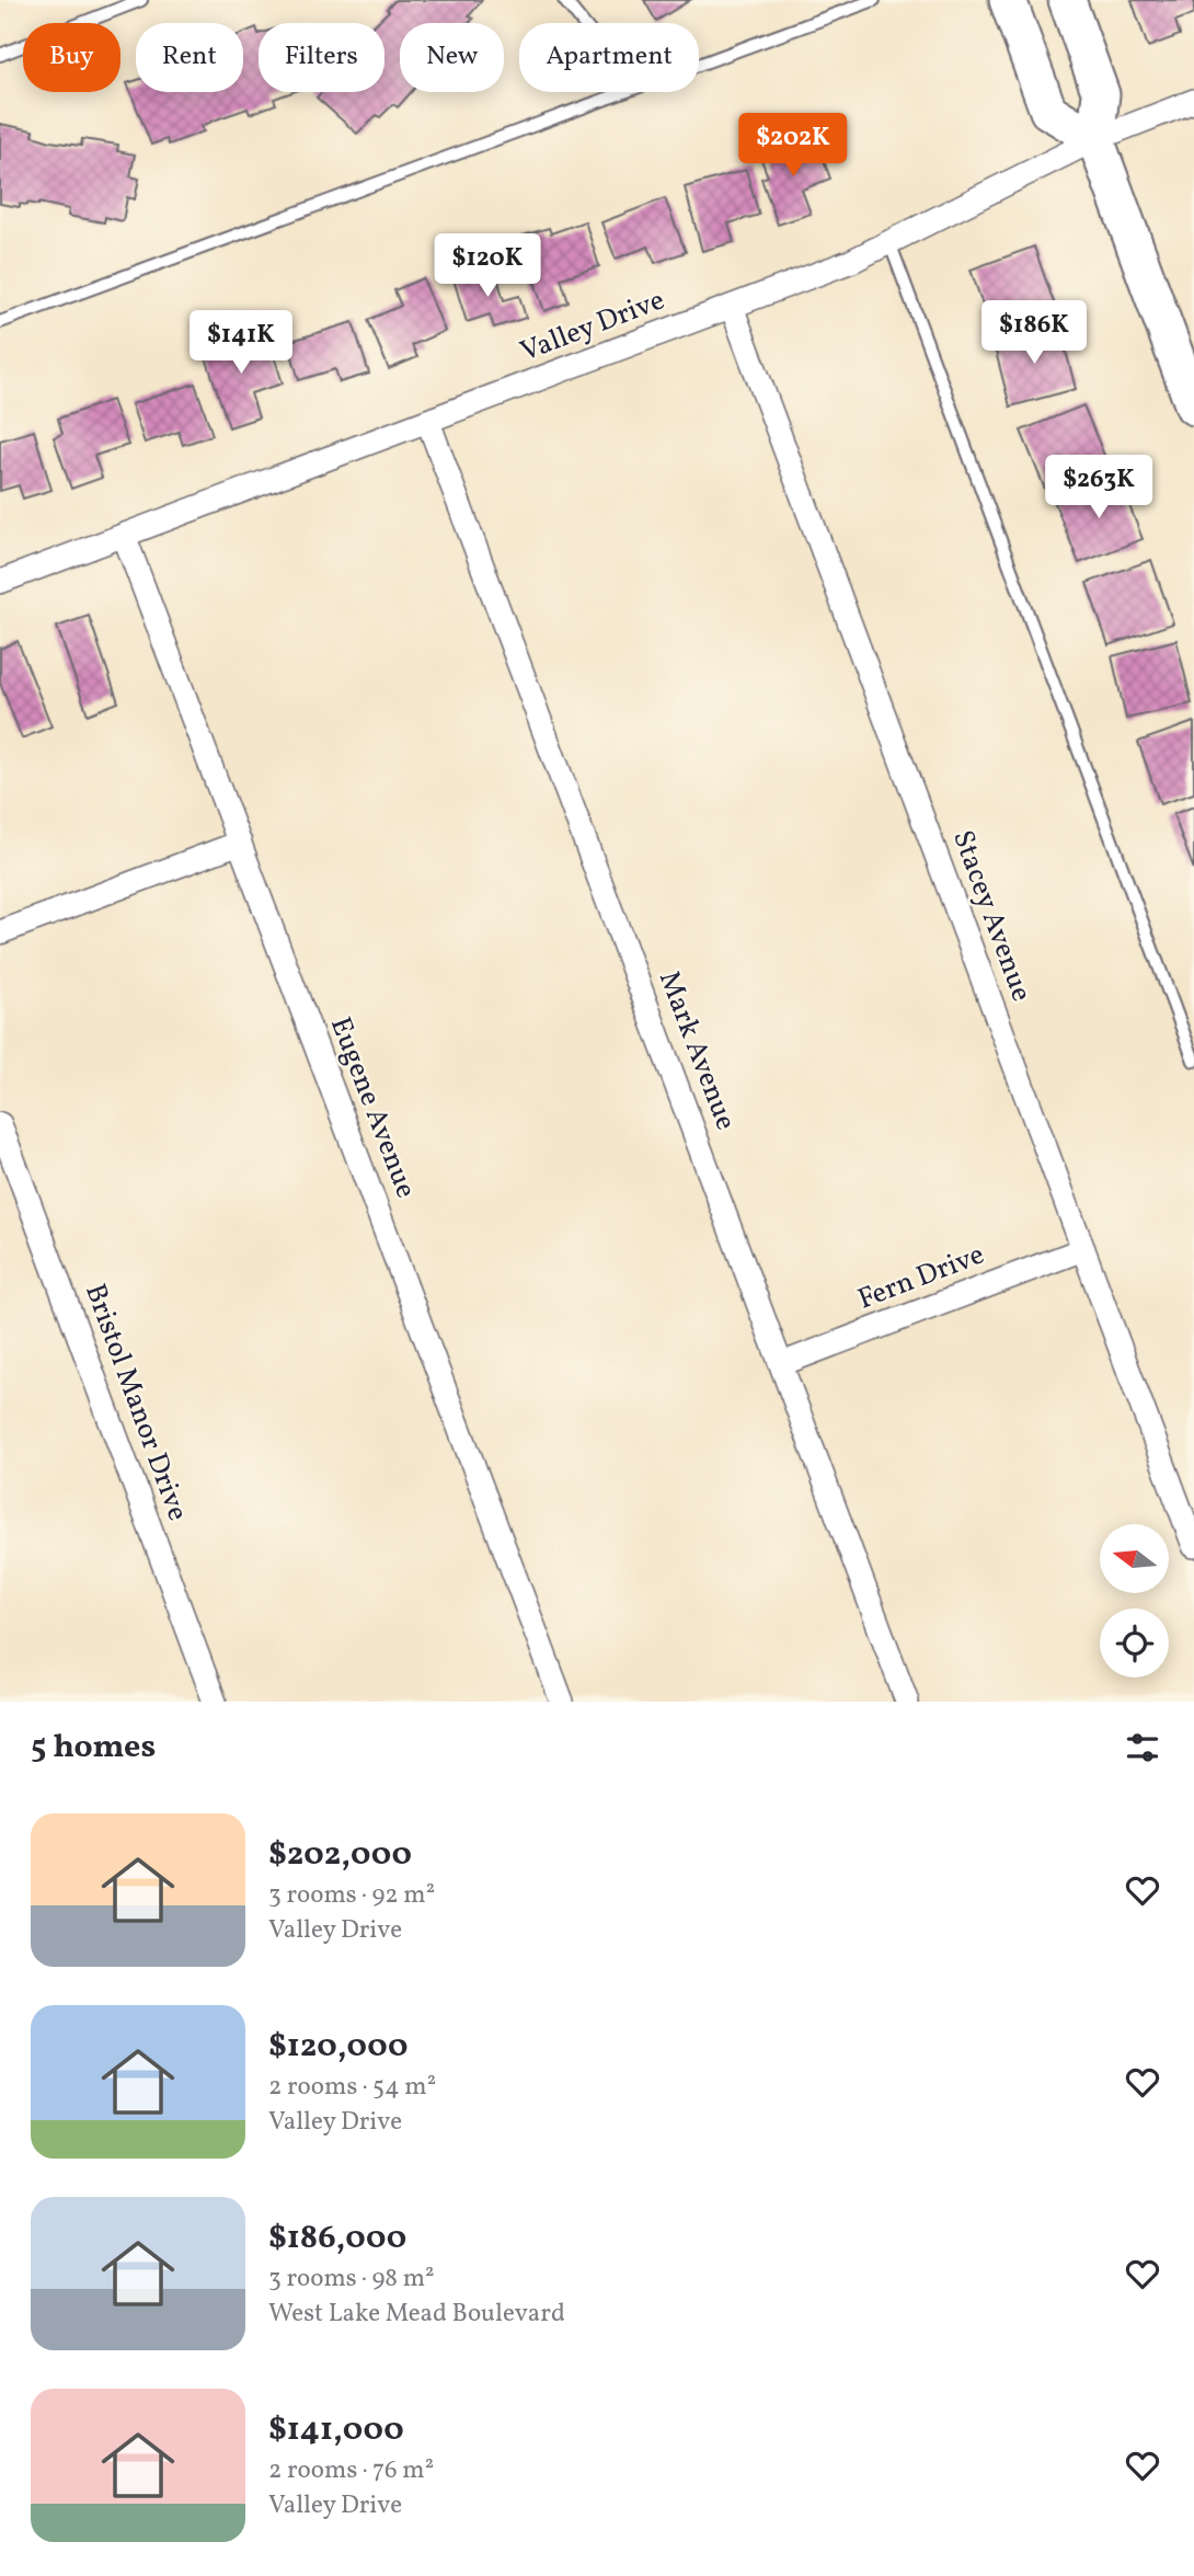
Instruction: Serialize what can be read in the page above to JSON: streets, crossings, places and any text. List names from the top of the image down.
{
  "streets": {
    "street": [
      "Valley Drive",
      "Stacey Avenue",
      "Mark Avenue",
      "Eugene Avenue",
      "Fern Drive",
      "Bristol Manor Drive"
    ]
  },
  "crossings": [
    ["Valley Drive", "Stacey Avenue"],
    ["Valley Drive", "Mark Avenue"],
    ["Valley Drive", "Eugene Avenue"],
    ["Stacey Avenue", "Fern Drive"],
    ["Mark Avenue", "Fern Drive"]
  ],
  "north": "left",
  "page": {
    "chip": [
      "Buy",
      "Rent",
      "Filters",
      "New",
      "Apartment"
    ],
    "price": [
      "$202K",
      "$120K",
      "$186K",
      "$141K",
      "$263K"
    ],
    "heading": "5 homes",
    "list": [
      {
        "name": "$202,000",
        "note": "3 rooms · 92 m² · Valley Drive"
      },
      {
        "name": "$120,000",
        "note": "2 rooms · 54 m² · Valley Drive"
      },
      {
        "name": "$186,000",
        "note": "3 rooms · 98 m² · West Lake Mead Boulevard"
      },
      {
        "name": "$141,000",
        "note": "2 rooms · 76 m² · Valley Drive"
      }
    ]
  }
}
